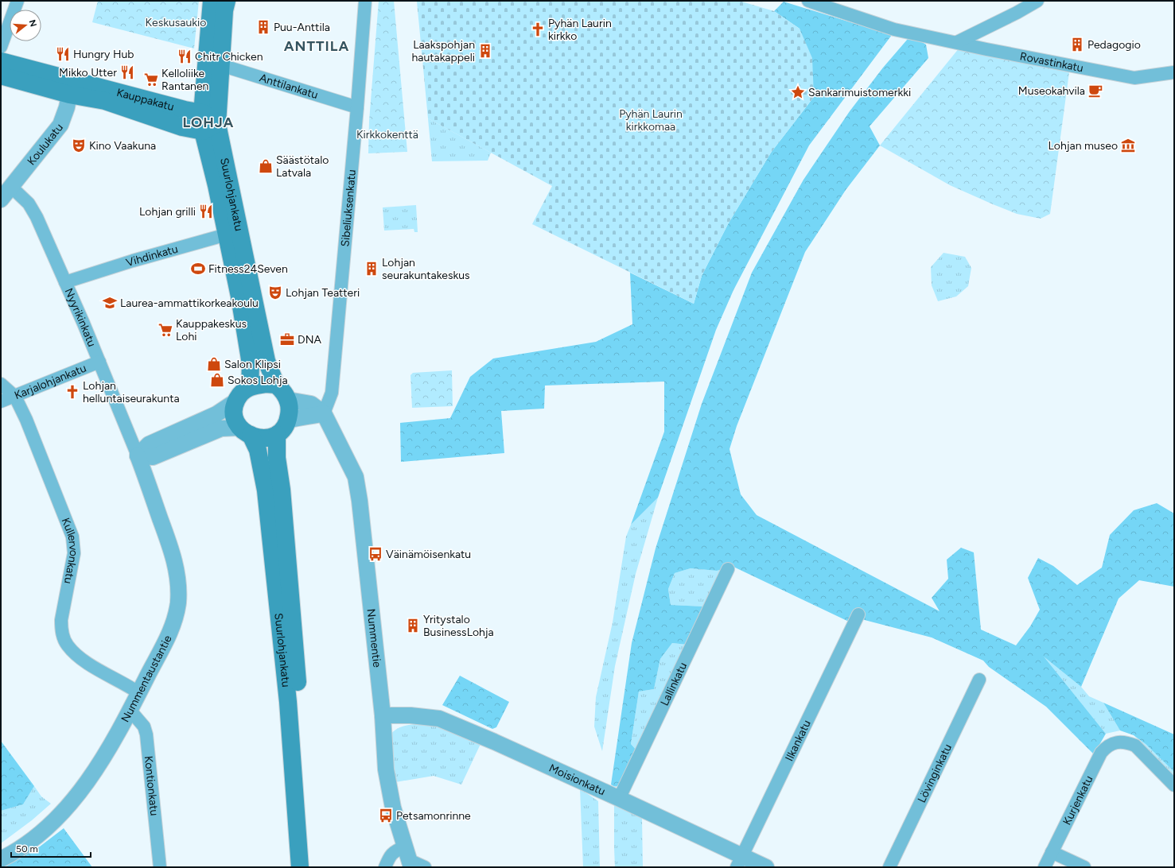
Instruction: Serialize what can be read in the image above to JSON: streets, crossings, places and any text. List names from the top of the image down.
{
  "streets": {
    "main road": ["Kauppakatu", "Suurlohjankatu"],
    "street": [
      "Rovastinkatu",
      "Anttilankatu",
      "Koulukatu",
      "Sibeliuksenkatu",
      "Vihdinkatu",
      "Nyyrikinkatu",
      "Karjalohjankatu",
      "Kullervonkatu",
      "Nummentie",
      "Nummentaustantie",
      "Lallinkatu",
      "Ilkankatu",
      "Lövinginkatu",
      "Moisionkatu",
      "Kontionkatu",
      "Kurjenkatu"
    ]
  },
  "crossings": [
    ["Anttilankatu", "Suurlohjankatu"],
    ["Anttilankatu", "Sibeliuksenkatu"],
    ["Kauppakatu", "Koulukatu"],
    ["Kauppakatu", "Suurlohjankatu"],
    ["Koulukatu", "Nyyrikinkatu"],
    ["Suurlohjankatu", "Vihdinkatu"],
    ["Suurlohjankatu", "Nummentie"],
    ["Sibeliuksenkatu", "Nummentie"],
    ["Vihdinkatu", "Nyyrikinkatu"],
    ["Nyyrikinkatu", "Karjalohjankatu"],
    ["Nyyrikinkatu", "Nummentaustantie"],
    ["Karjalohjankatu", "Kullervonkatu"],
    ["Kullervonkatu", "Nummentaustantie"],
    ["Nummentie", "Moisionkatu"],
    ["Nummentaustantie", "Kontionkatu"],
    ["Lallinkatu", "Moisionkatu"],
    ["Ilkankatu", "Moisionkatu"]
  ],
  "districts": ["ANTTILA", "LOHJA"],
  "parks": ["Keskusaukio", "Pyhän Laurin kirkkomaa", "Kirkkokenttä"],
  "places": {
    "building": [
      "Puu-Anttila",
      "Pedagogio",
      "Laakspohjan hautakappeli",
      "Lohjan seurakuntakeskus",
      "Yritystalo BusinessLohja"
    ],
    "church": ["Pyhän Laurin kirkko", "Lohjan helluntaiseurakunta"],
    "restaurant": [
      "Hungry Hub",
      "Chitr Chicken",
      "Mikko Utter",
      "Lohjan grilli"
    ],
    "supermarket": ["Kelloliike Rantanen", "Kauppakeskus Lohi"],
    "cafe": ["Museokahvila"],
    "place": ["Sankarimuistomerkki"],
    "theatre": ["Kino Vaakuna", "Lohjan Teatteri"],
    "museum": ["Lohjan museo"],
    "shop": ["Säästötalo Latvala", "Salon Klipsi", "Sokos Lohja"],
    "sports": ["Fitness24Seven"],
    "school or university": ["Laurea-ammattikorkeakoulu"],
    "office": ["DNA"],
    "bus stop": ["Väinämöisenkatu", "Petsamonrinne"]
  },
  "scale_bar": "50 m",
  "north": "right"
}
